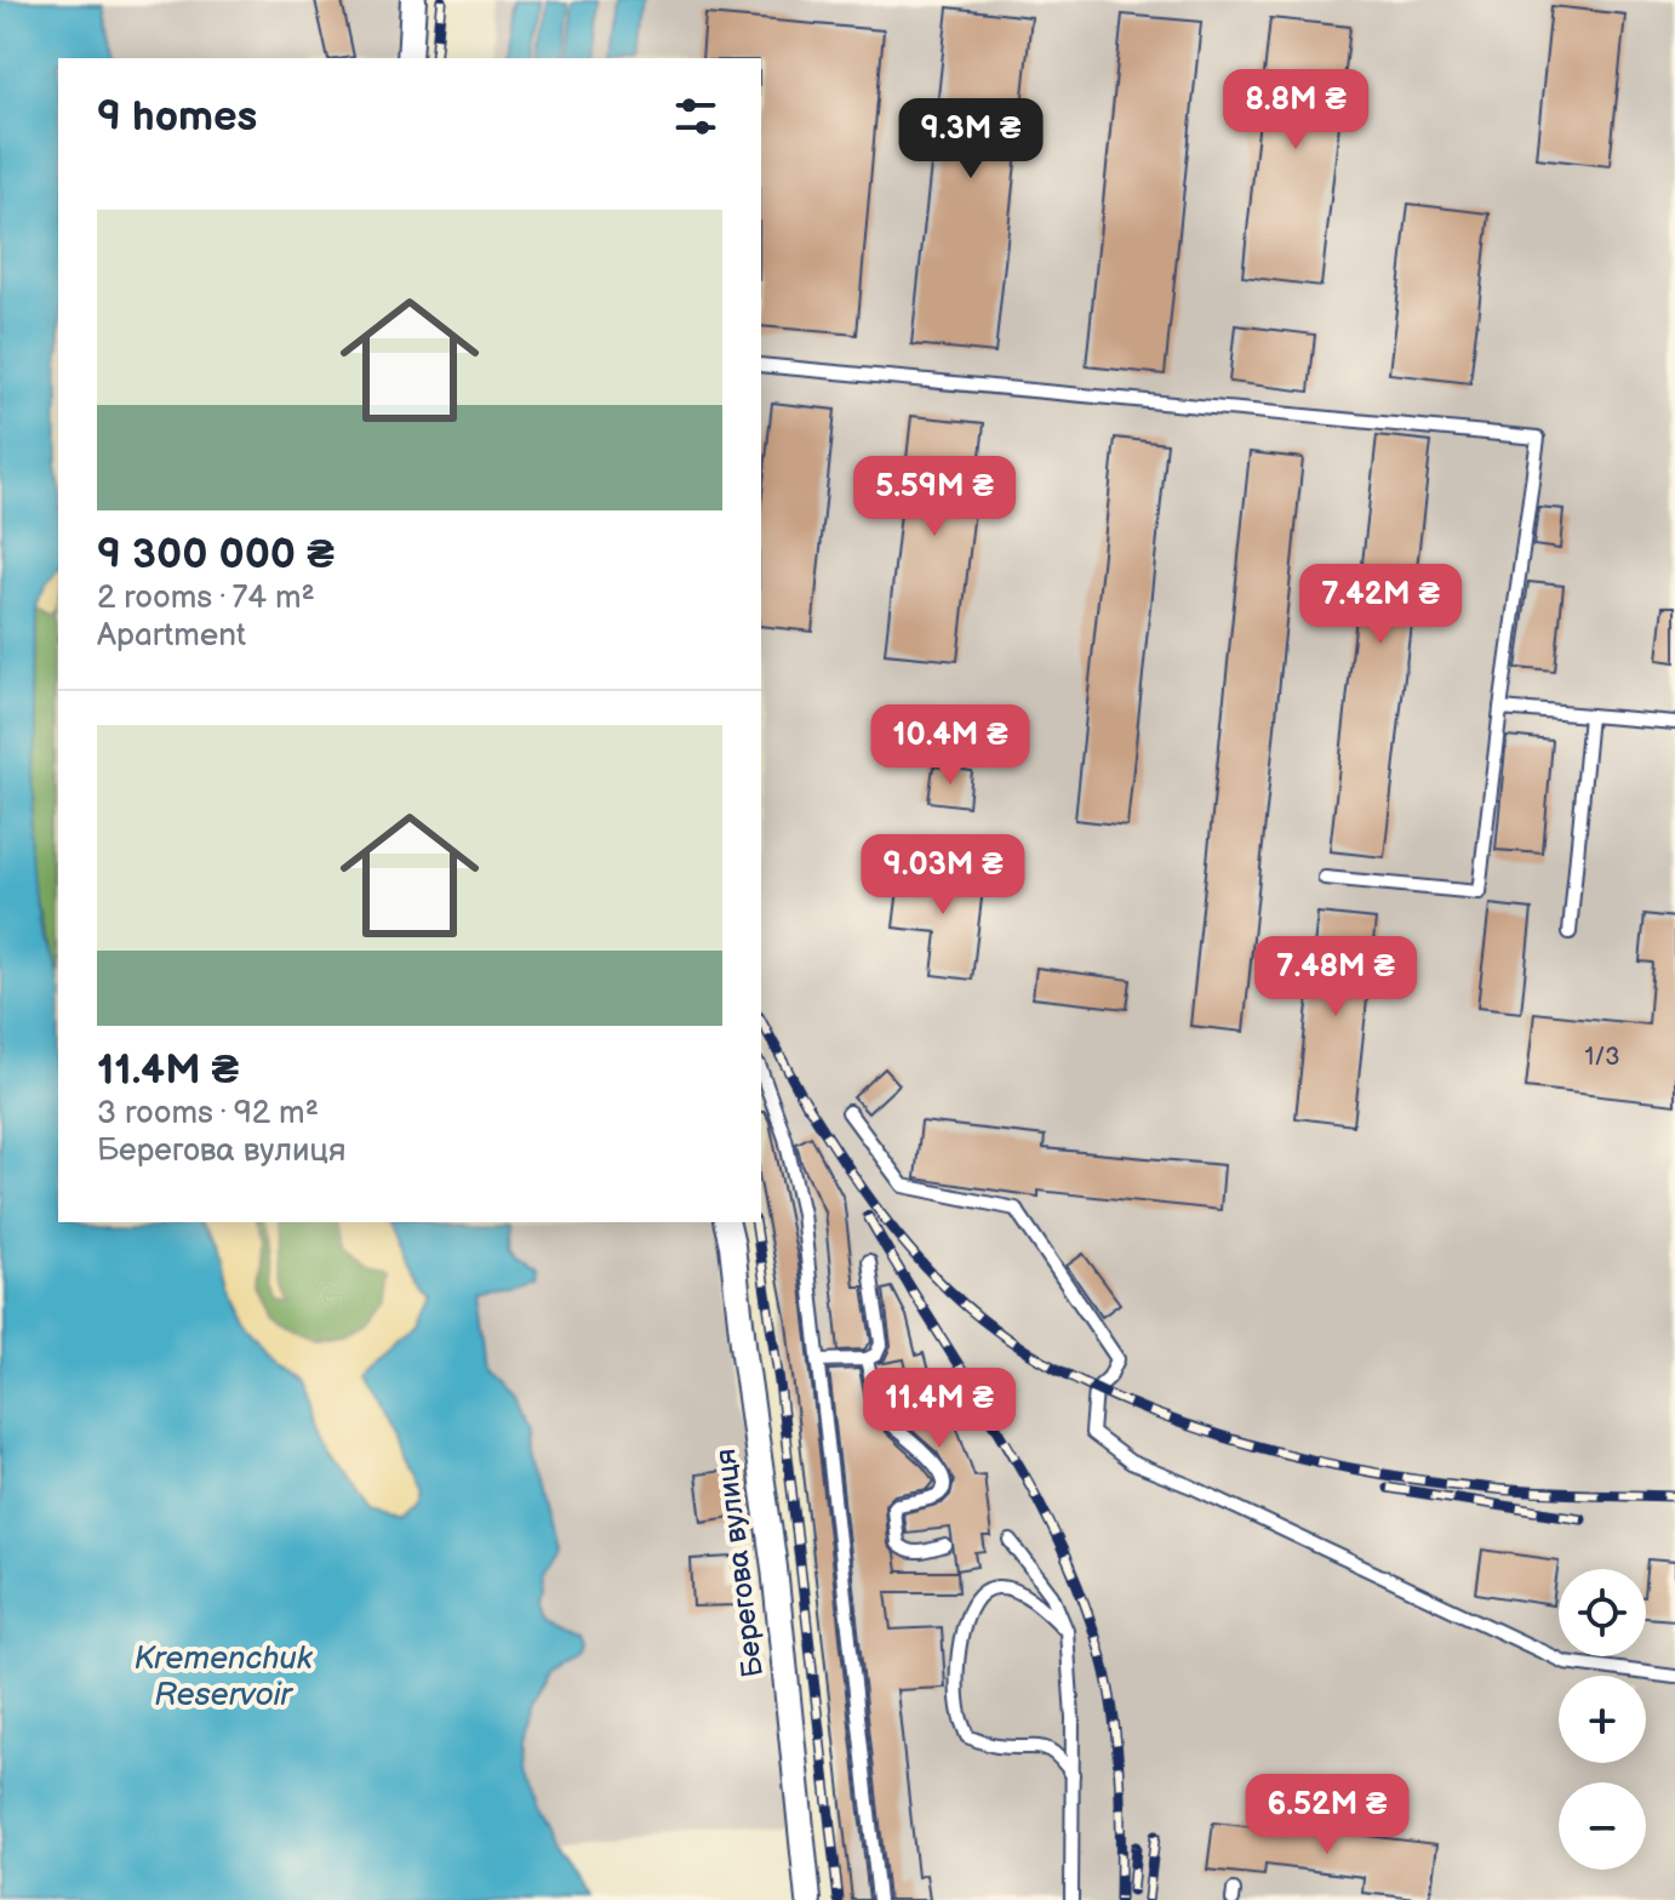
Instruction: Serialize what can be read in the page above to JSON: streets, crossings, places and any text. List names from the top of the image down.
{
  "streets": {
    "street": ["Берегова вулиця"]
  },
  "water": ["Kremenchuk Reservoir"],
  "house_numbers": ["1/3"],
  "page": {
    "heading": "9 homes",
    "price": [
      "8.8M ₴",
      "9.3M ₴",
      "5.59M ₴",
      "7.42M ₴",
      "10.4M ₴",
      "9.03M ₴",
      "7.48M ₴",
      "11.4M ₴",
      "6.52M ₴"
    ],
    "list": [
      {
        "name": "9 300 000 ₴",
        "note": "2 rooms · 74 m² · Apartment"
      },
      {
        "name": "11.4M ₴",
        "note": "3 rooms · 92 m² · Берегова вулиця"
      }
    ],
    "map_buttons": ["+", "−"]
  }
}
